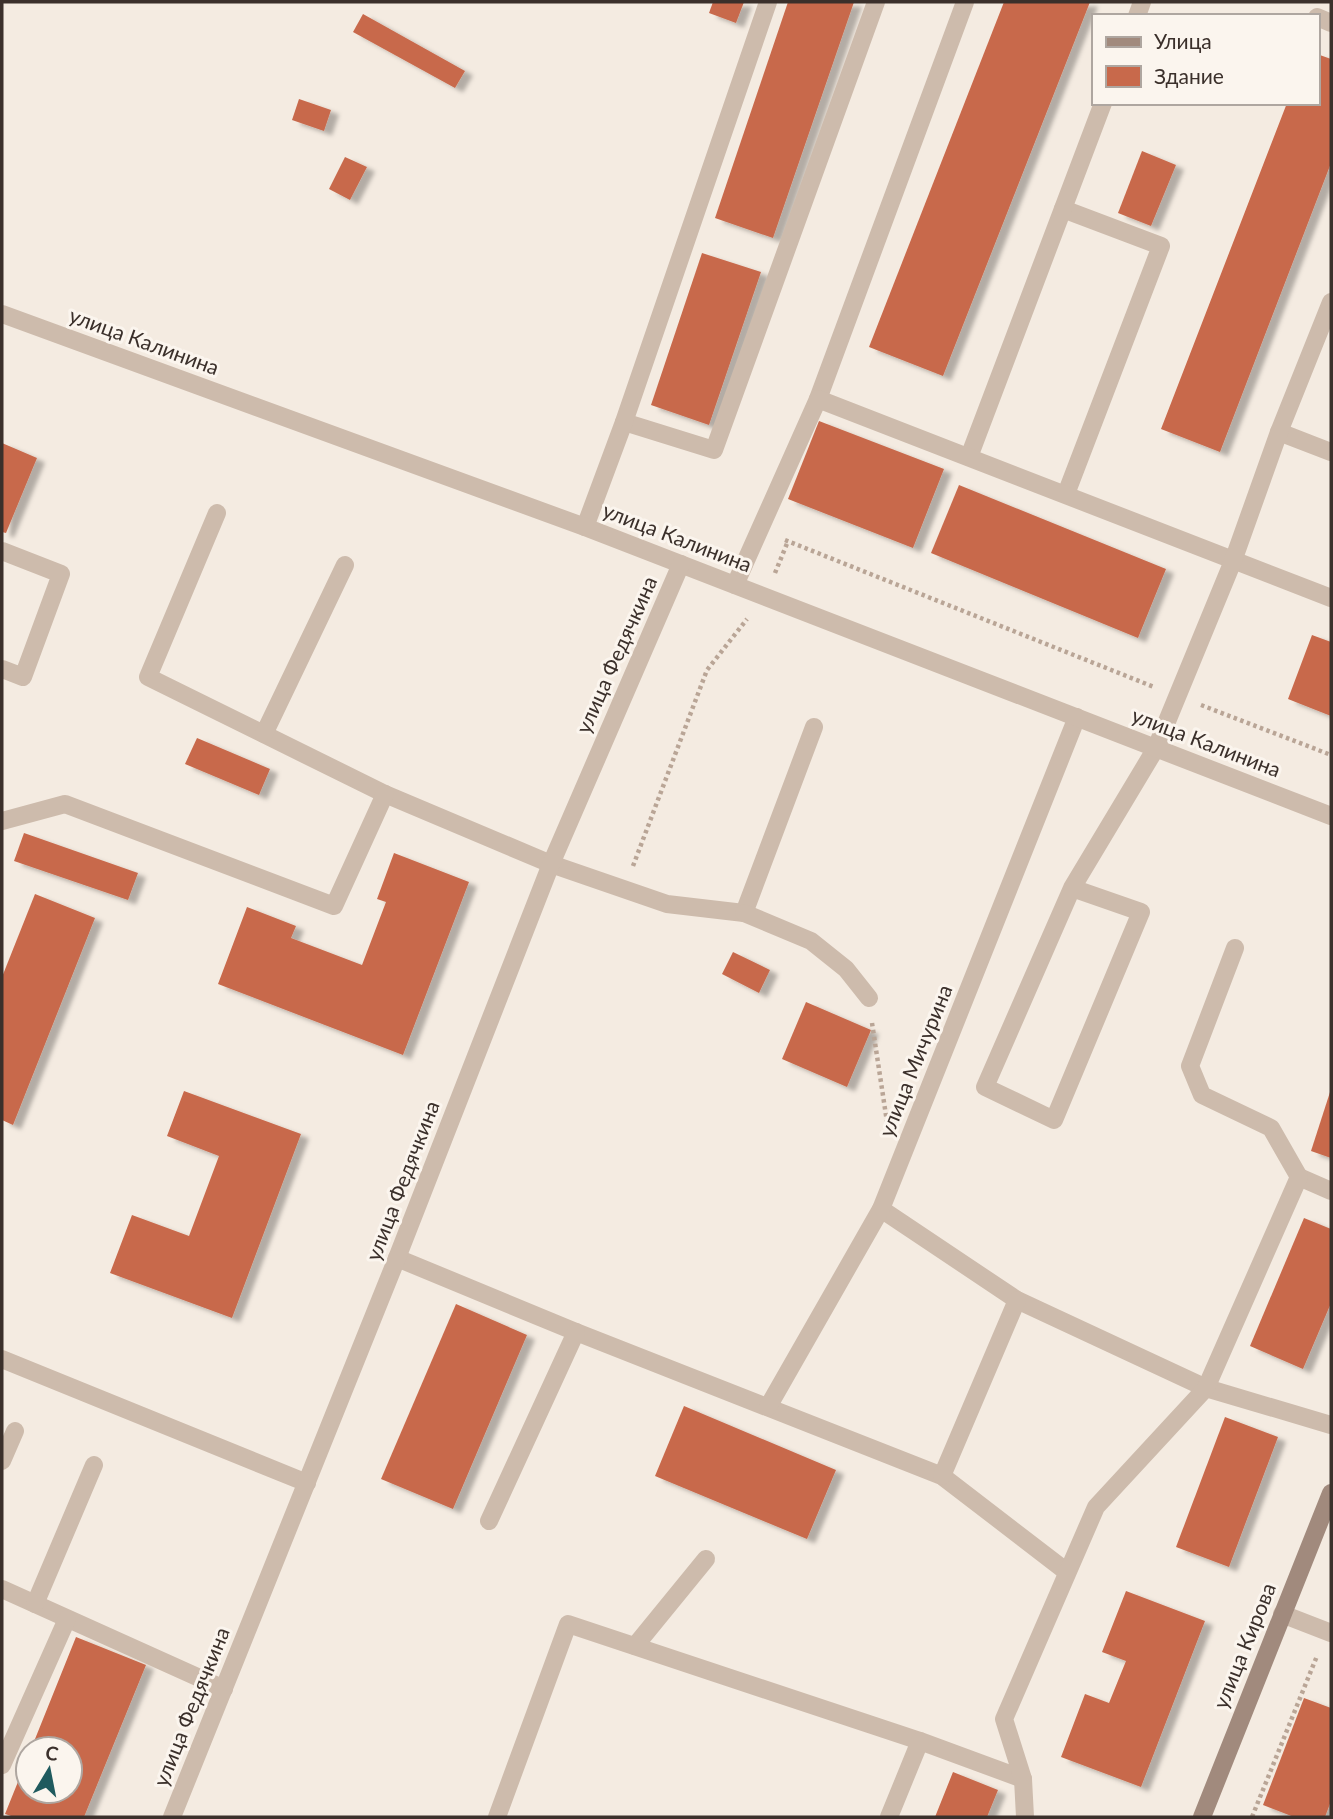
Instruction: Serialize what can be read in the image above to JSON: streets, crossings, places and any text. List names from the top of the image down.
{
  "streets": {
    "main road": ["улица Кирова"],
    "street": ["улица Калинина", "улица Федячкина", "улица Мичурина"]
  },
  "crossings": [
    ["улица Калинина", "улица Федячкина"],
    ["улица Калинина", "улица Мичурина"]
  ],
  "legend": ["Улица", "Здание"],
  "north": "top"
}
